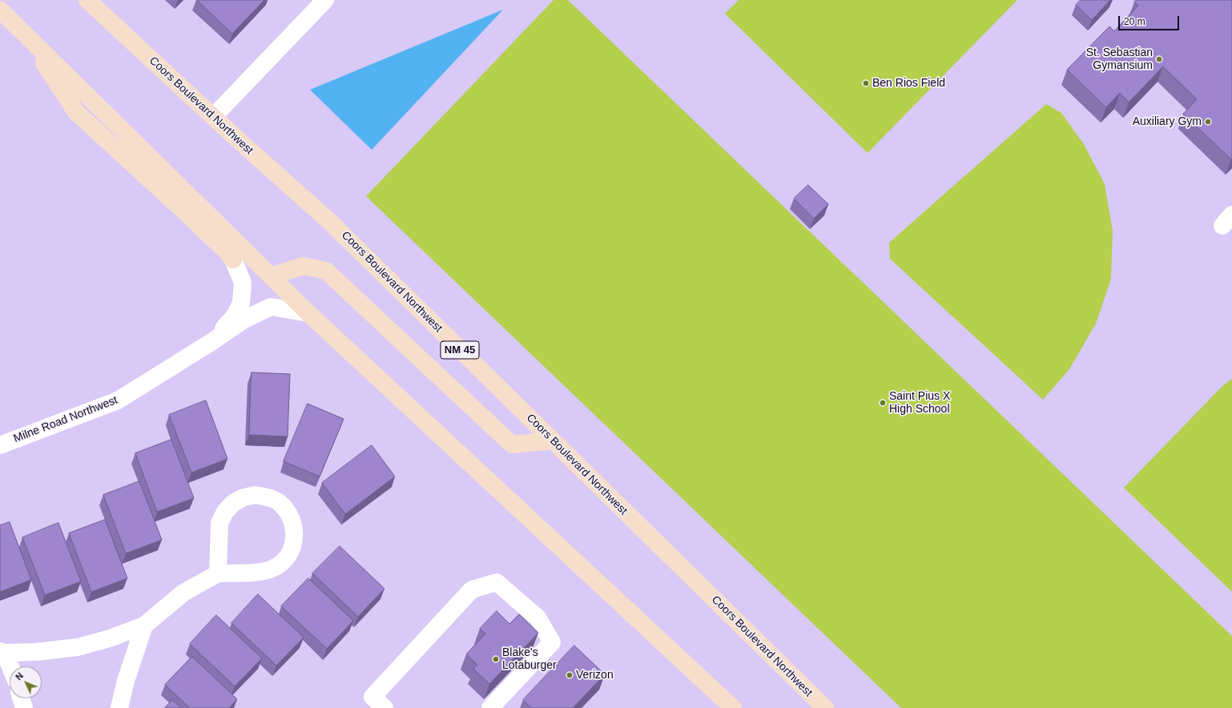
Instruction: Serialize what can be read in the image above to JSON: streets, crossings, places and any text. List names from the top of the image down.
{
  "streets": {
    "main road": ["Coors Boulevard Northwest", "NM 45"],
    "street": ["Milne Road Northwest"]
  },
  "places": [
    "St. Sebastian Gymansium",
    "Ben Rios Field",
    "Auxiliary Gym",
    "Saint Pius X High School",
    "Blake's Lotaburger",
    "Verizon"
  ],
  "scale_bar": "20 m",
  "north": "top left"
}
